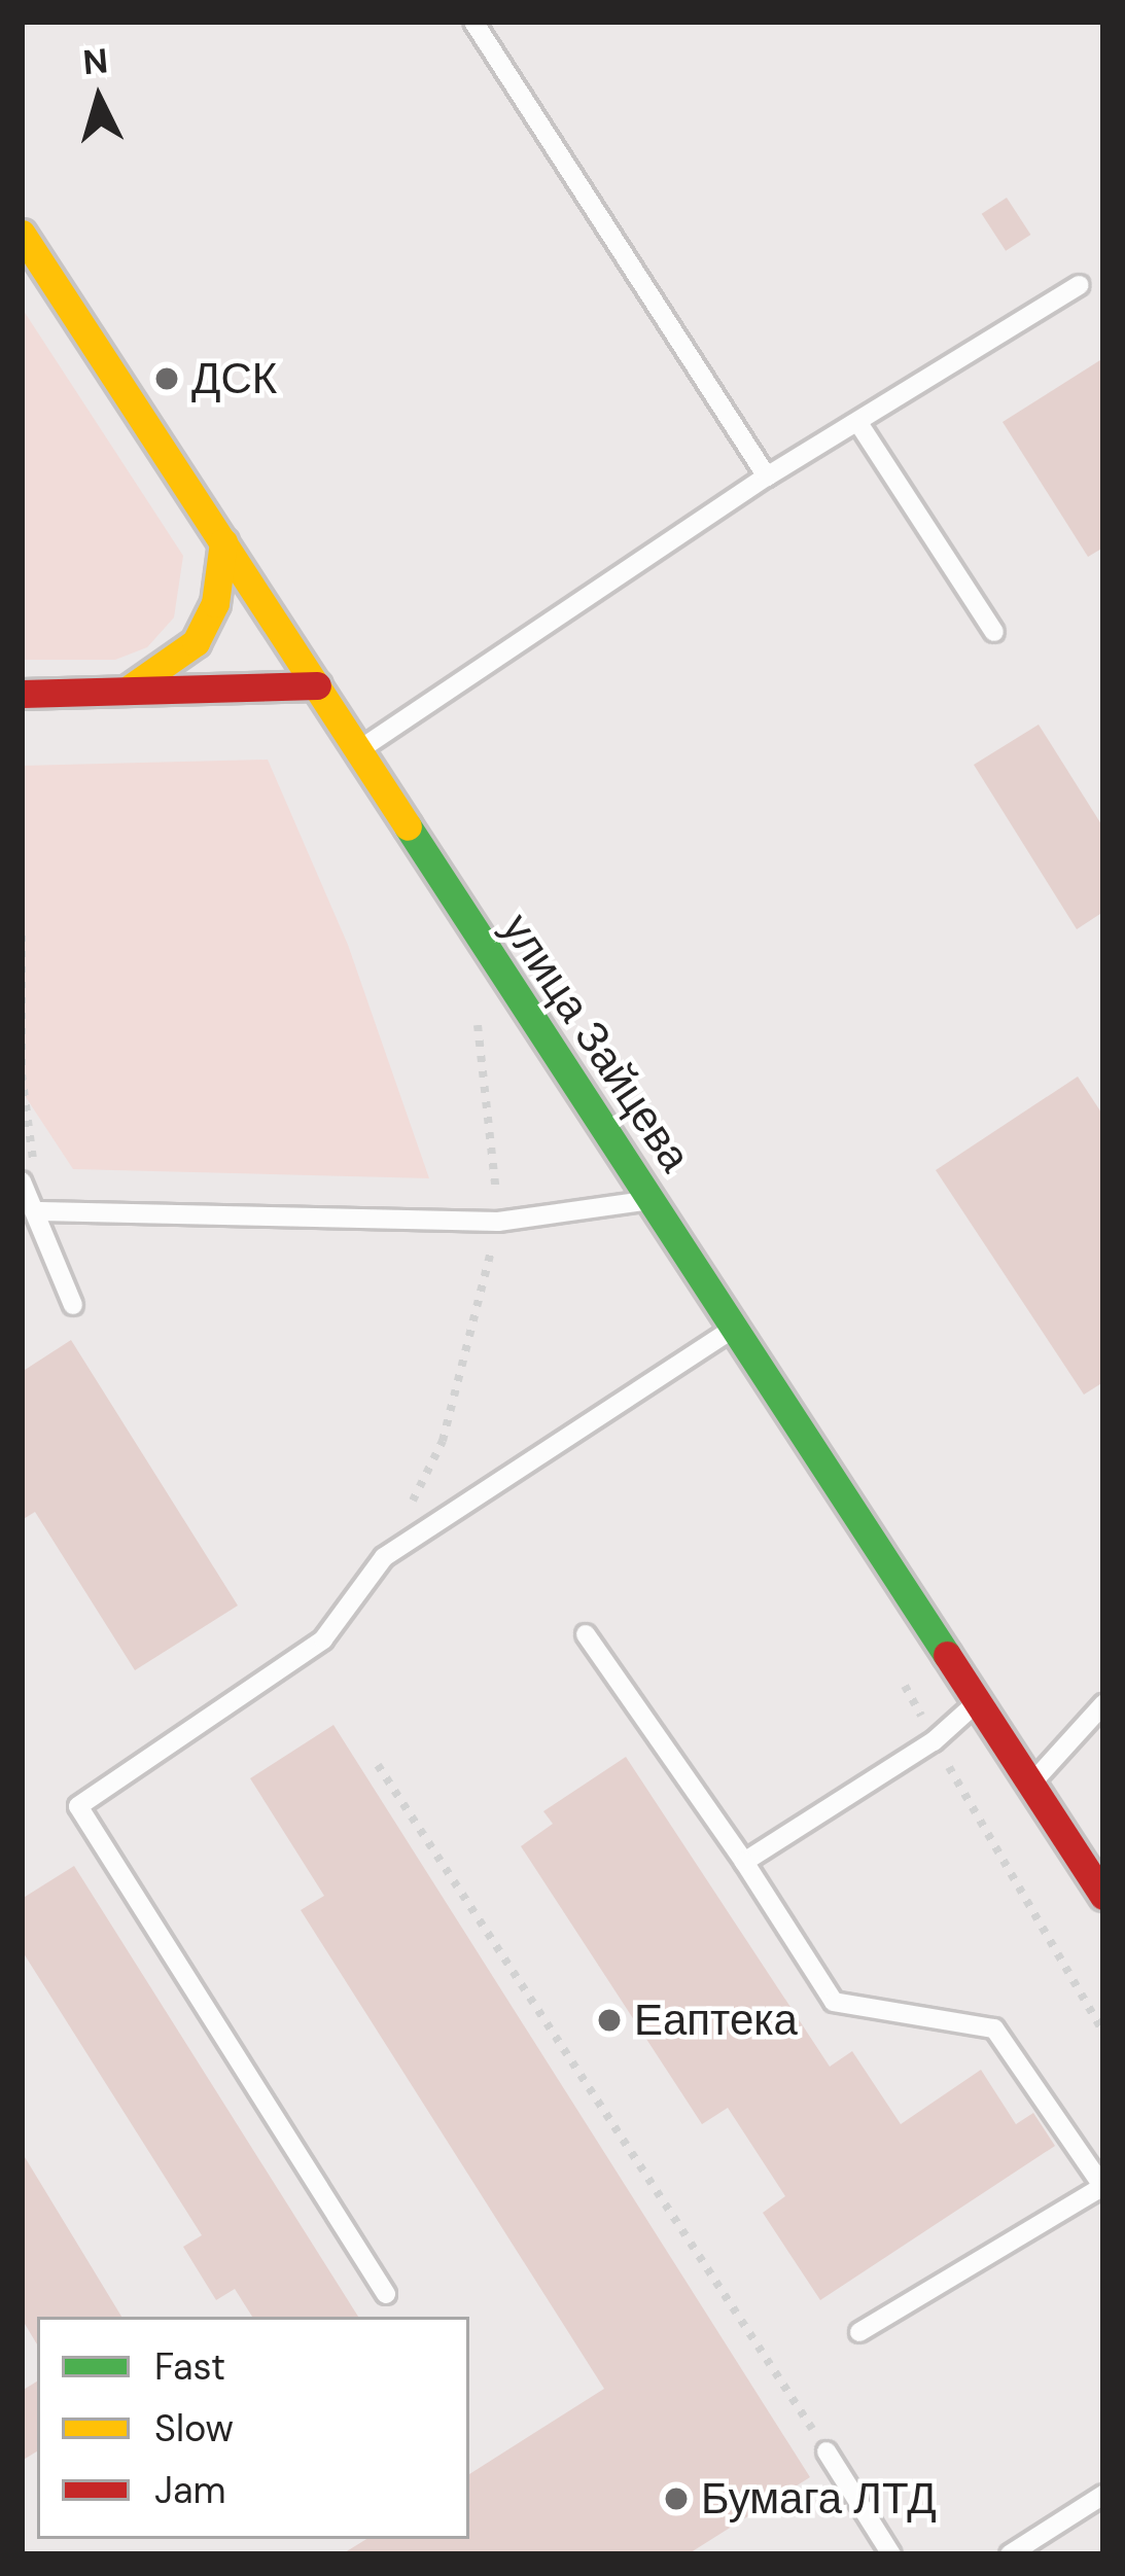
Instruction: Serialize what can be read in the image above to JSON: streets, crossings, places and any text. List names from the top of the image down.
{
  "streets": {
    "main road": ["улица Зайцева"]
  },
  "places": ["ДСК", "Еаптека", "Бумага ЛТД"],
  "legend": ["Fast", "Slow", "Jam"],
  "north": "top"
}
